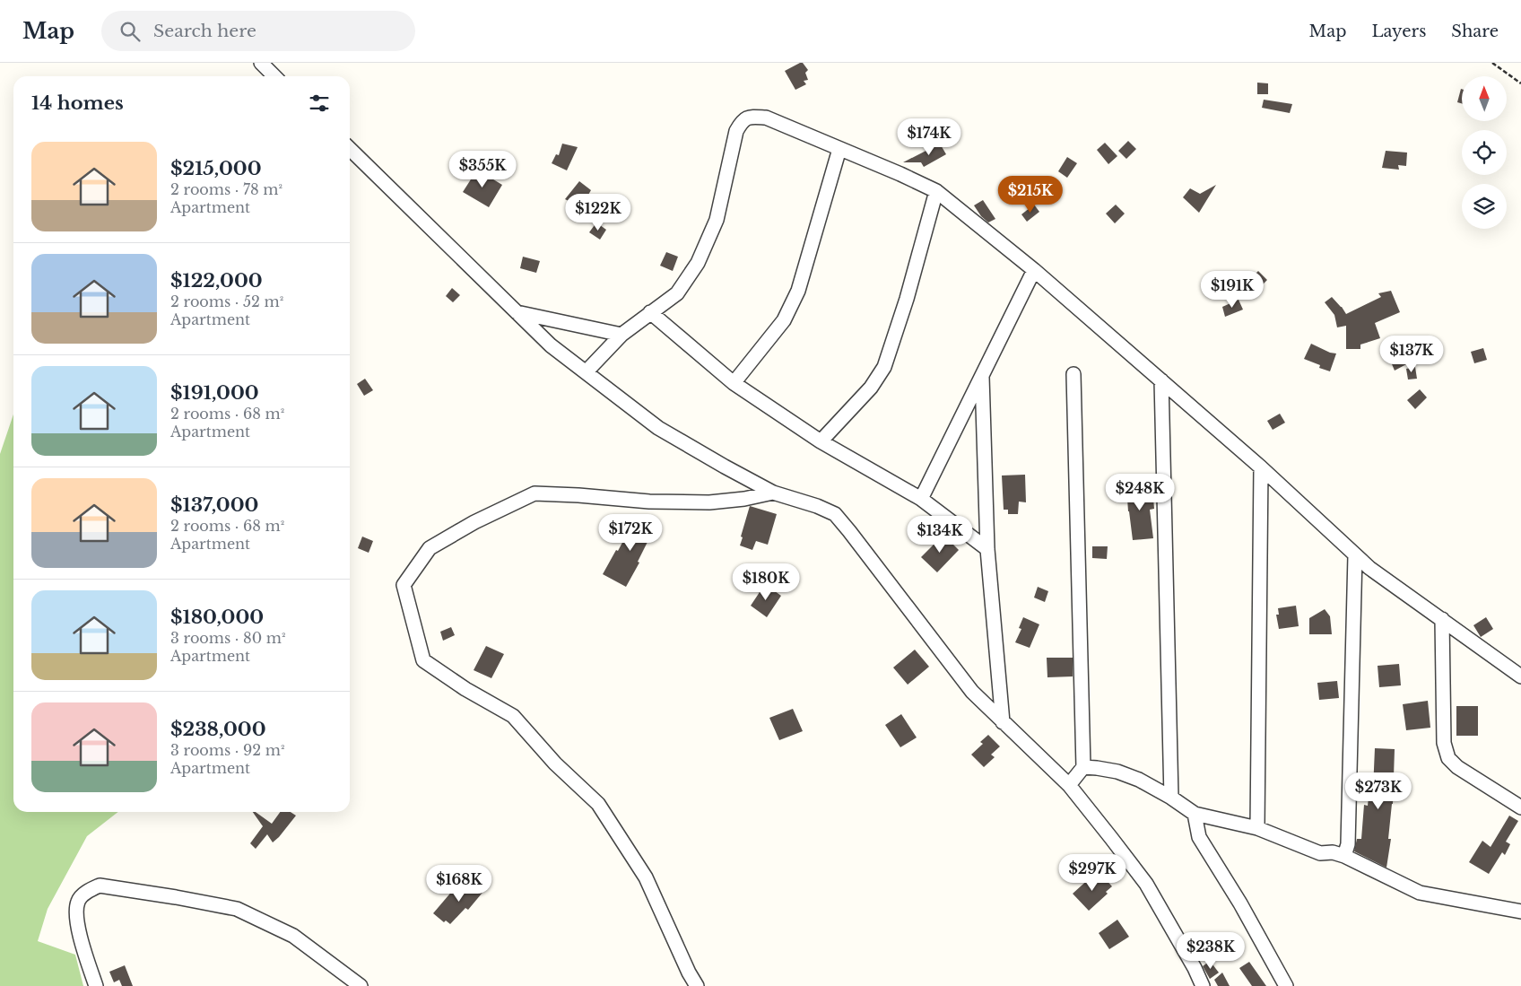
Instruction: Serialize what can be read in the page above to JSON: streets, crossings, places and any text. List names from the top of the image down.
{
  "north": "top",
  "page": {
    "header": "Map",
    "search": "Search here",
    "nav": ["Map", "Layers", "Share"],
    "heading": "14 homes",
    "price": [
      "$174K",
      "$355K",
      "$215K",
      "$122K",
      "$191K",
      "$137K",
      "$248K",
      "$172K",
      "$134K",
      "$180K",
      "$273K",
      "$297K",
      "$168K",
      "$238K"
    ],
    "list": [
      {
        "name": "$215,000",
        "note": "2 rooms · 78 m² · Apartment"
      },
      {
        "name": "$122,000",
        "note": "2 rooms · 52 m² · Apartment"
      },
      {
        "name": "$191,000",
        "note": "2 rooms · 68 m² · Apartment"
      },
      {
        "name": "$137,000",
        "note": "2 rooms · 68 m² · Apartment"
      },
      {
        "name": "$180,000",
        "note": "3 rooms · 80 m² · Apartment"
      },
      {
        "name": "$238,000",
        "note": "3 rooms · 92 m² · Apartment"
      }
    ]
  }
}
